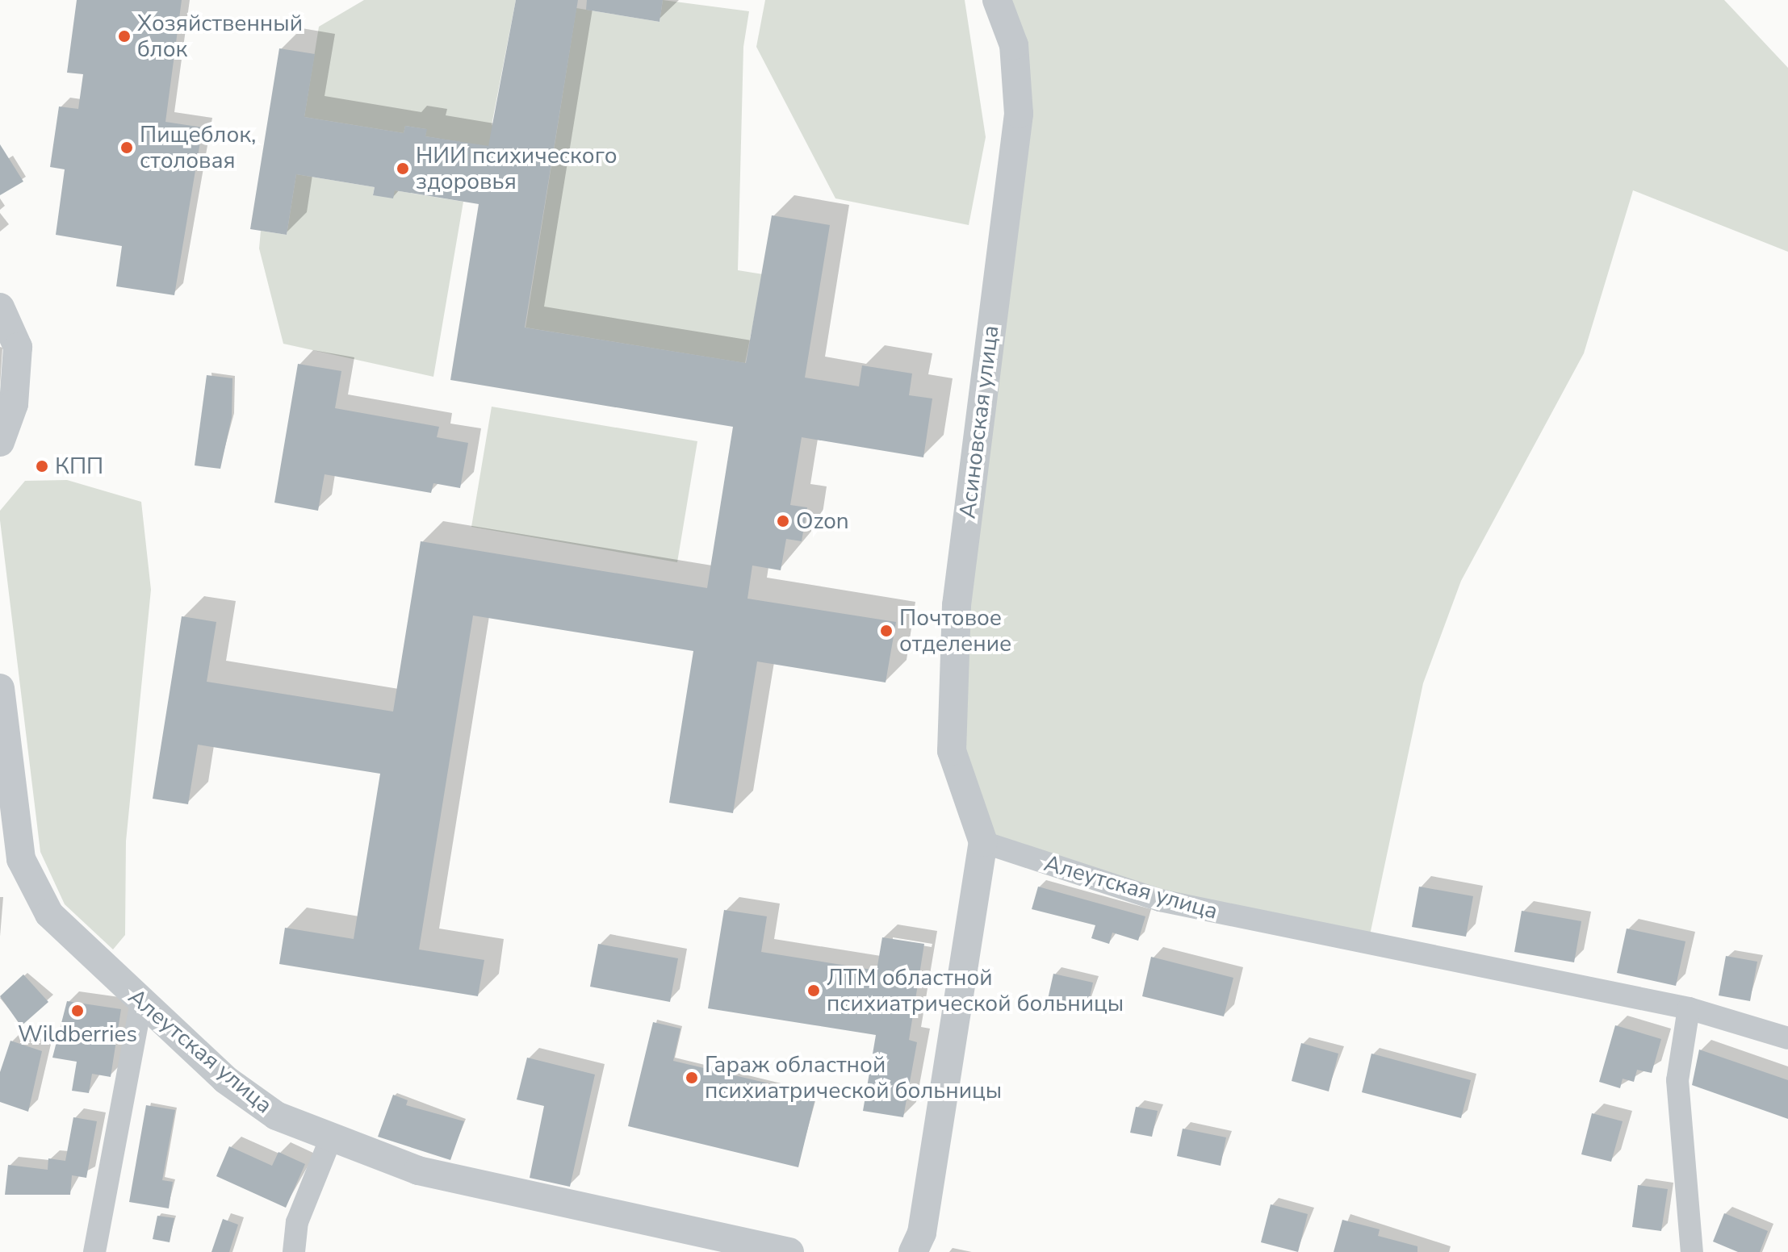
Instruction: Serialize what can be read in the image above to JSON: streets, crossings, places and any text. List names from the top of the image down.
{
  "streets": {
    "street": ["Асиновская улица", "Алеутская улица"]
  },
  "crossings": [
    ["Асиновская улица", "Алеутская улица"]
  ],
  "places": [
    "Хозяйственный блок",
    "Пищеблок, столовая",
    "НИИ психического здоровья",
    "КПП",
    "Ozon",
    "Почтовое отделение",
    "ЛТМ областной психиатрической больницы",
    "Wildberries",
    "Гараж областной психиатрической больницы"
  ]
}
